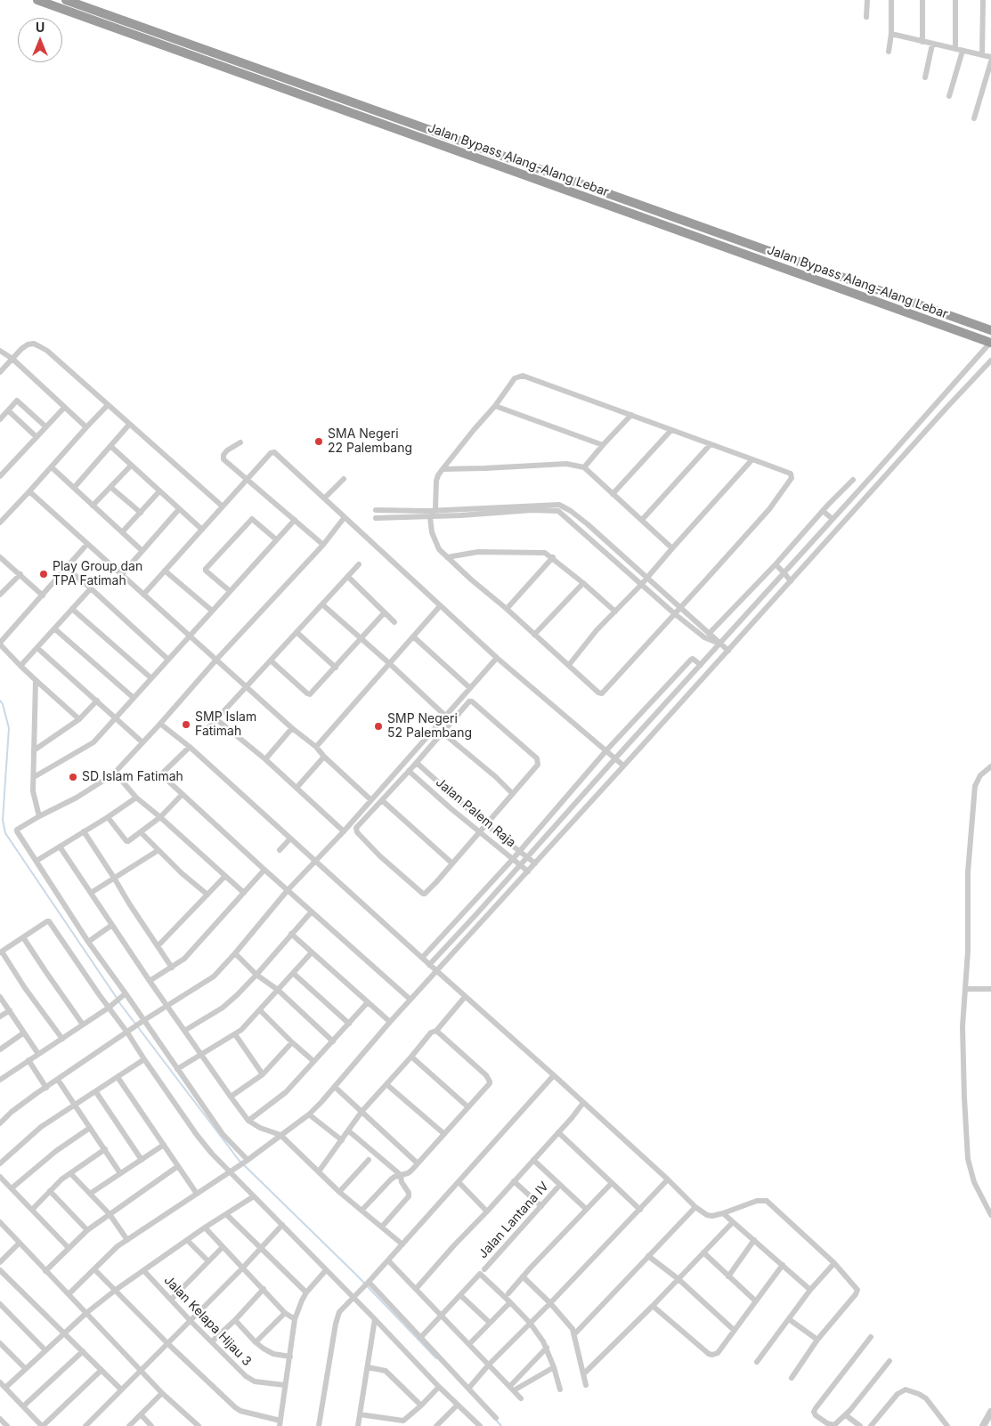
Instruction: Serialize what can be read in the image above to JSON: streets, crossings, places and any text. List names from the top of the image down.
{
  "streets": {
    "highway": ["Jalan Bypass Alang-Alang Lebar"],
    "street": ["Jalan Palem Raja", "Jalan Lantana IV", "Jalan Kelapa Hijau 3"]
  },
  "places": [
    "SMA Negeri 22 Palembang",
    "Play Group dan TPA Fatimah",
    "SMP Islam Fatimah",
    "SMP Negeri 52 Palembang",
    "SD Islam Fatimah"
  ],
  "north": "top"
}
